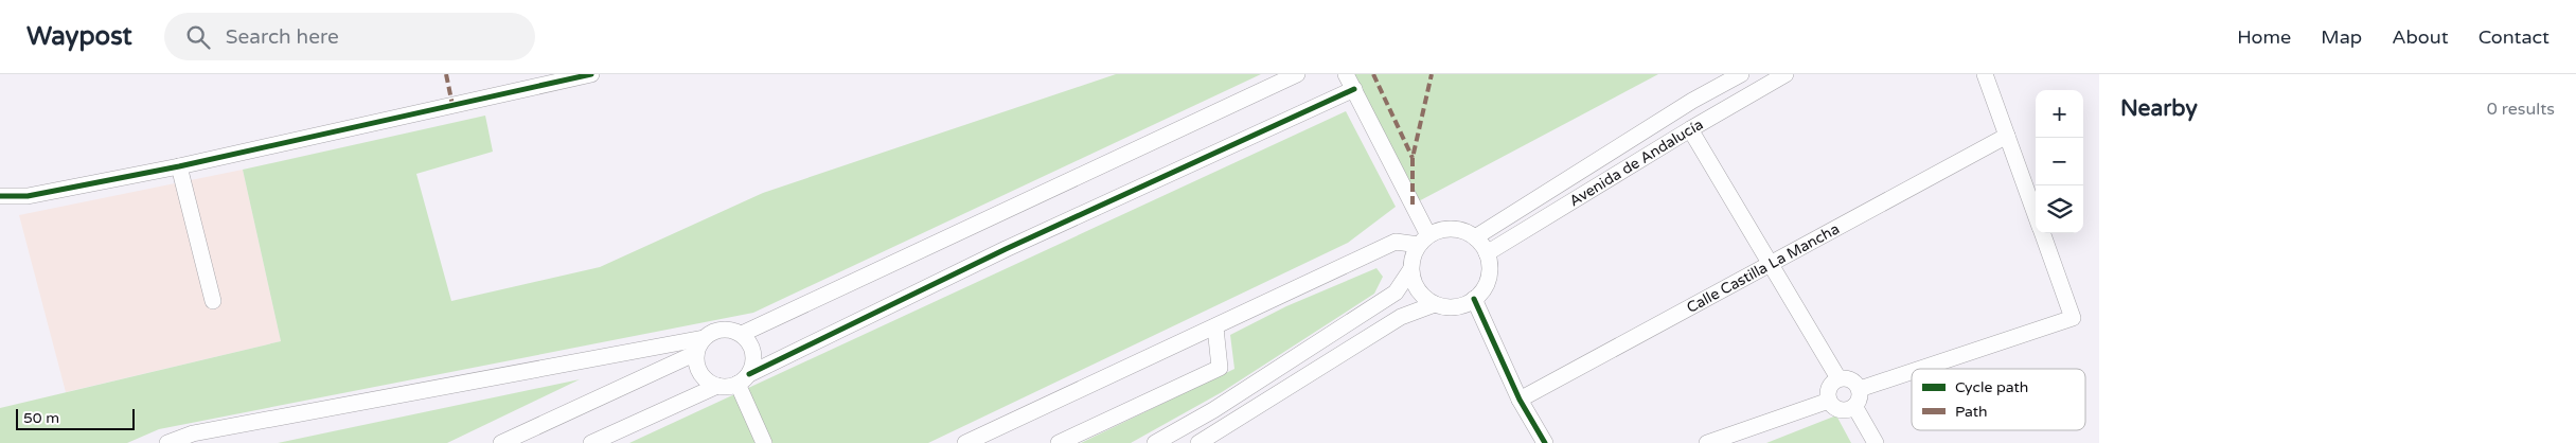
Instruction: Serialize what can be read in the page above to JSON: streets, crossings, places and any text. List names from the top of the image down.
{
  "streets": {
    "street": ["Avenida de Andalucía", "Calle Castilla La Mancha"]
  },
  "legend": ["Cycle path", "Path"],
  "scale_bar": "50 m",
  "page": {
    "header": "Waypost",
    "search": "Search here",
    "nav": [
      "Home",
      "Map",
      "About",
      "Contact"
    ],
    "heading": ["Nearby", "0 results"],
    "map_buttons": ["+", "−"],
    "scale": "50 m"
  }
}
